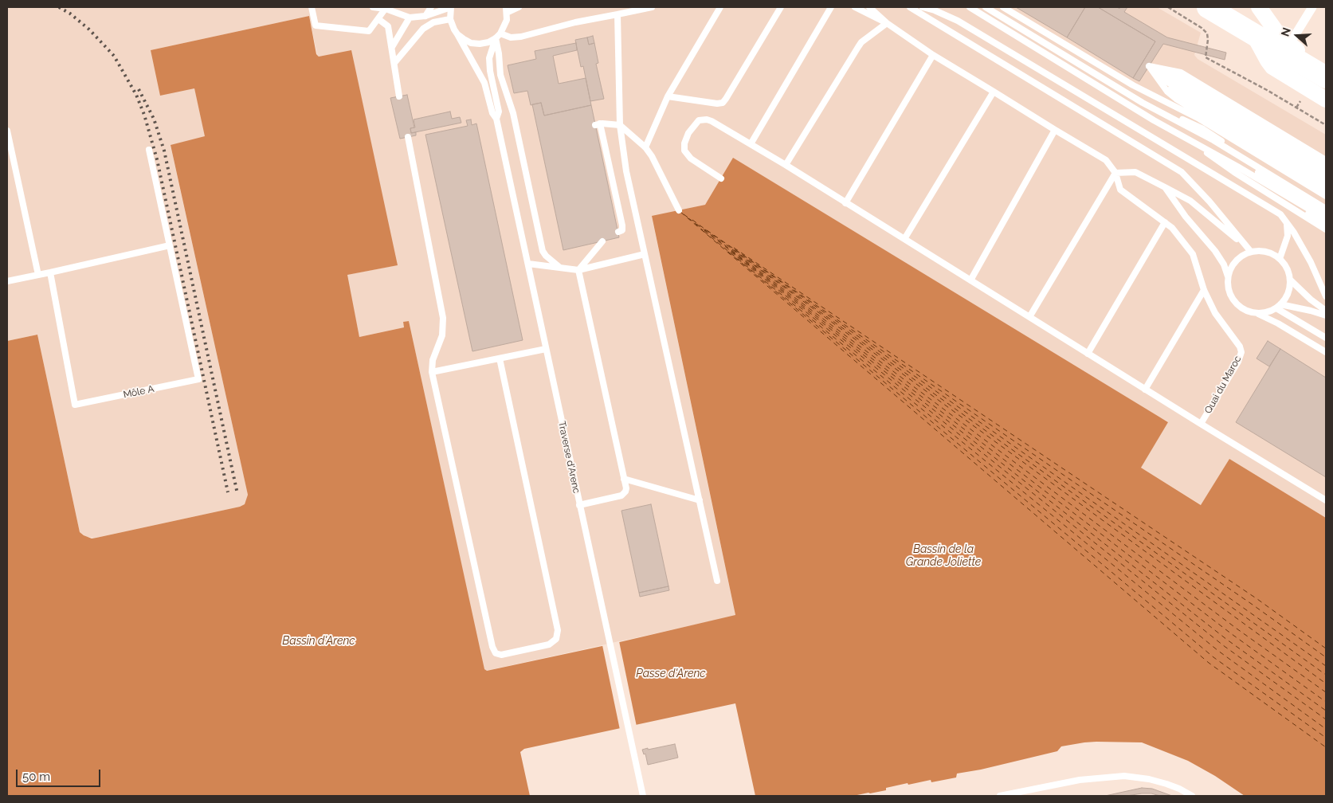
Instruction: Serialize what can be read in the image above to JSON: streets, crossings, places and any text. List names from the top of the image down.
{
  "streets": {
    "lane": ["Quai du Maroc", "Môle A", "Traverse d'Arenc"]
  },
  "water": ["Bassin de la Grande Joliette", "Bassin d'Arenc", "Passe d'Arenc"],
  "scale_bar": "50 m",
  "north": "left"
}
